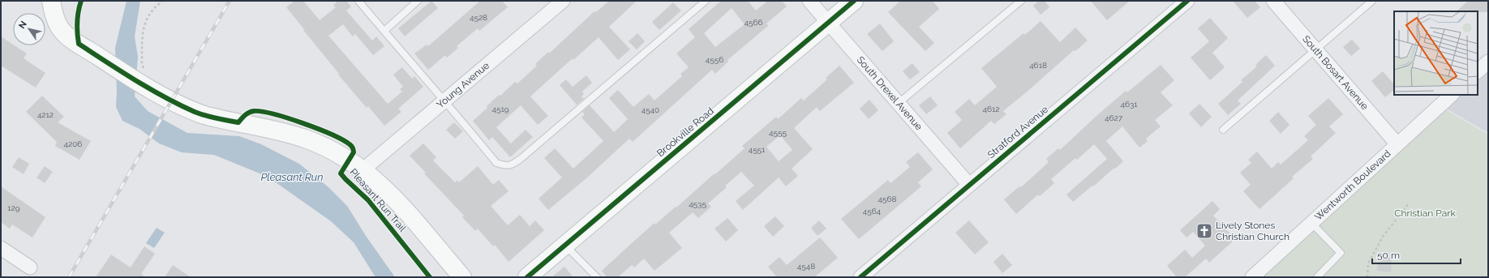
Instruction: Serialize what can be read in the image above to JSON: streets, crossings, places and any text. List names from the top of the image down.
{
  "streets": {
    "street": [
      "South Bosart Avenue",
      "Young Avenue",
      "South Drexel Avenue",
      "Brookville Road",
      "Stratford Avenue",
      "Wentworth Boulevard"
    ],
    "cycle path": ["Pleasant Run Trail"]
  },
  "crossings": [
    ["South Bosart Avenue", "Wentworth Boulevard"],
    ["South Drexel Avenue", "Brookville Road"],
    ["South Drexel Avenue", "Stratford Avenue"]
  ],
  "water": ["Pleasant Run"],
  "parks": ["Christian Park"],
  "places": {
    "church": ["Lively Stones Christian Church"]
  },
  "house_numbers": [
    "4528",
    "4566",
    "4556",
    "4618",
    "4631",
    "4519",
    "4612",
    "4540",
    "4212",
    "4627",
    "4555",
    "4206",
    "4551",
    "4568",
    "4535",
    "129",
    "4564",
    "4548"
  ],
  "scale_bar": "50 m",
  "north": "top left"
}
